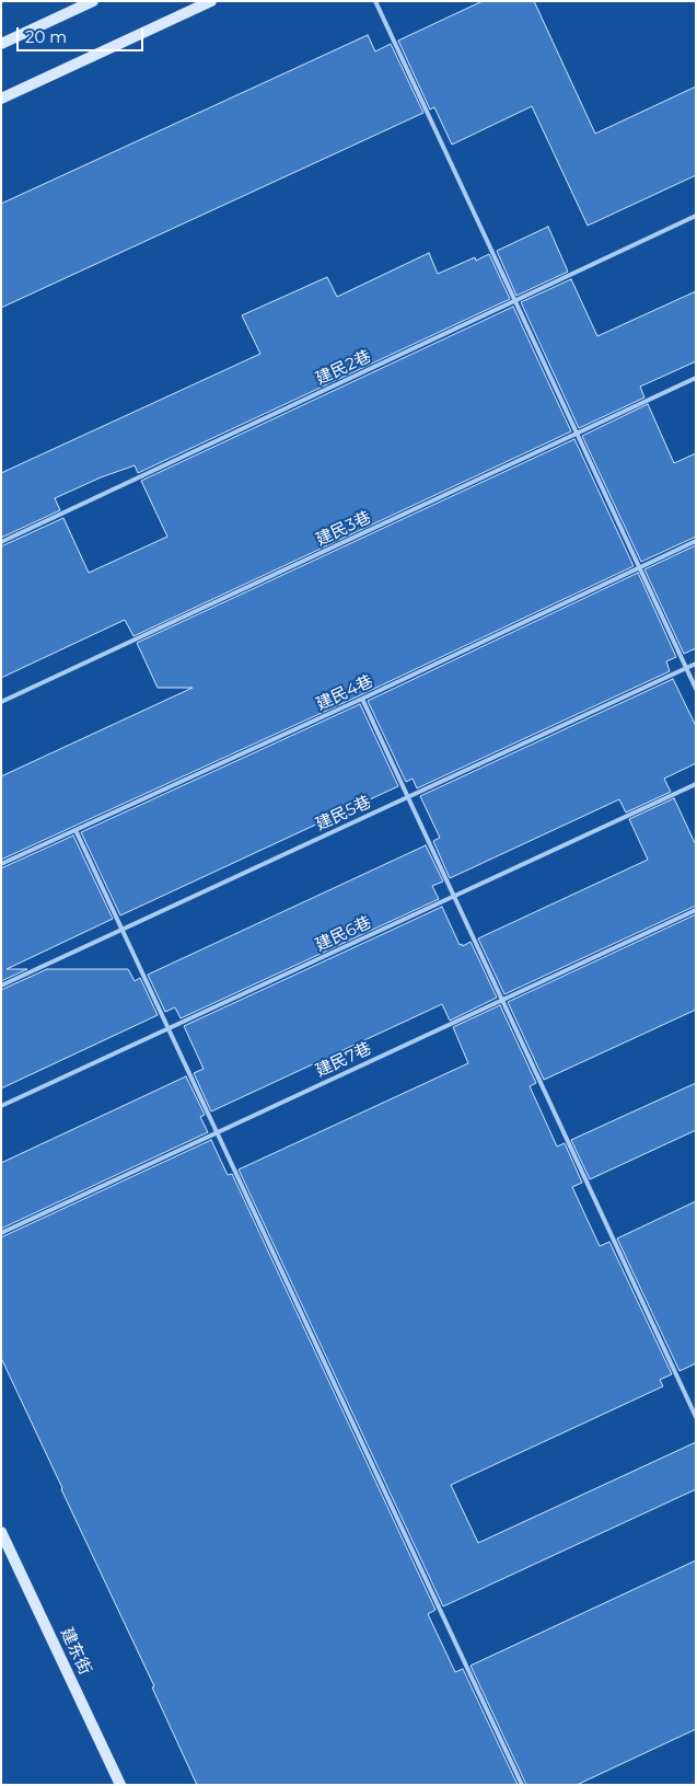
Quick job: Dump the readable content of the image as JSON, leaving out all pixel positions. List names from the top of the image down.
{
  "streets": {
    "street": ["建东街"],
    "lane": [
      "建民2巷",
      "建民3巷",
      "建民4巷",
      "建民5巷",
      "建民6巷",
      "建民7巷"
    ]
  },
  "scale_bar": "20 m"
}
